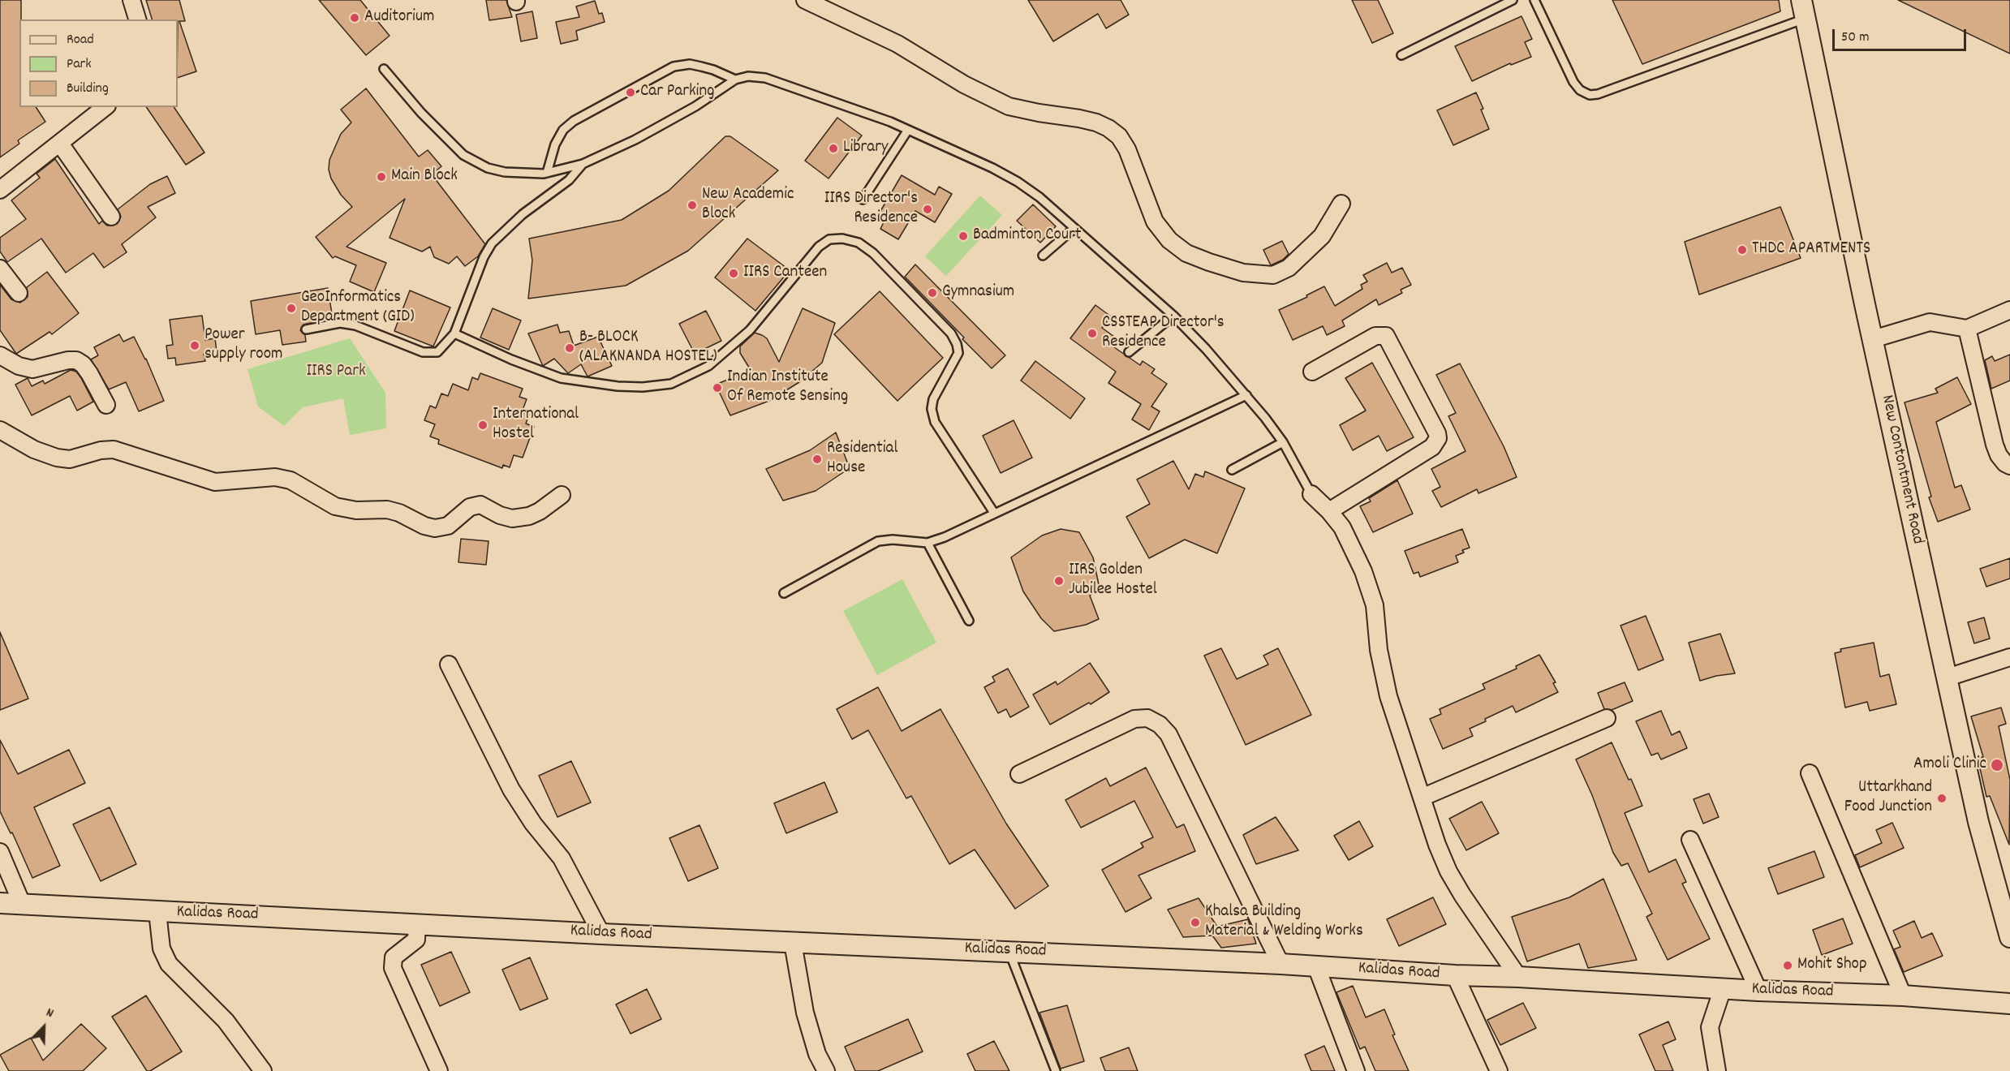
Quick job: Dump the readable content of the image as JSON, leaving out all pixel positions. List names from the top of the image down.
{
  "streets": {
    "street": ["New Contontment Road", "Kalidas Road"]
  },
  "parks": ["IIRS Park"],
  "places": [
    "Auditorium",
    "Car Parking",
    "Library",
    "Main Block",
    "New Academic Block",
    "IIRS Director's Residence",
    "Badminton Court",
    "THDC APARTMENTS",
    "IIRS Canteen",
    "Gymnasium",
    "GeoInformatics Department (GID)",
    "CSSTEAP Director's Residence",
    "Power supply room",
    "B- BLOCK (ALAKNANDA HOSTEL)",
    "Indian Institute Of Remote Sensing",
    "International Hostel",
    "Residential House",
    "IIRS Golden Jubilee Hostel",
    "Amoli Clinic",
    "Uttarkhand Food Junction",
    "Khalsa Building Material & Welding Works",
    "Mohit Shop"
  ],
  "legend": ["Road", "Park", "Building"],
  "scale_bar": "50 m",
  "north": "top right"
}
